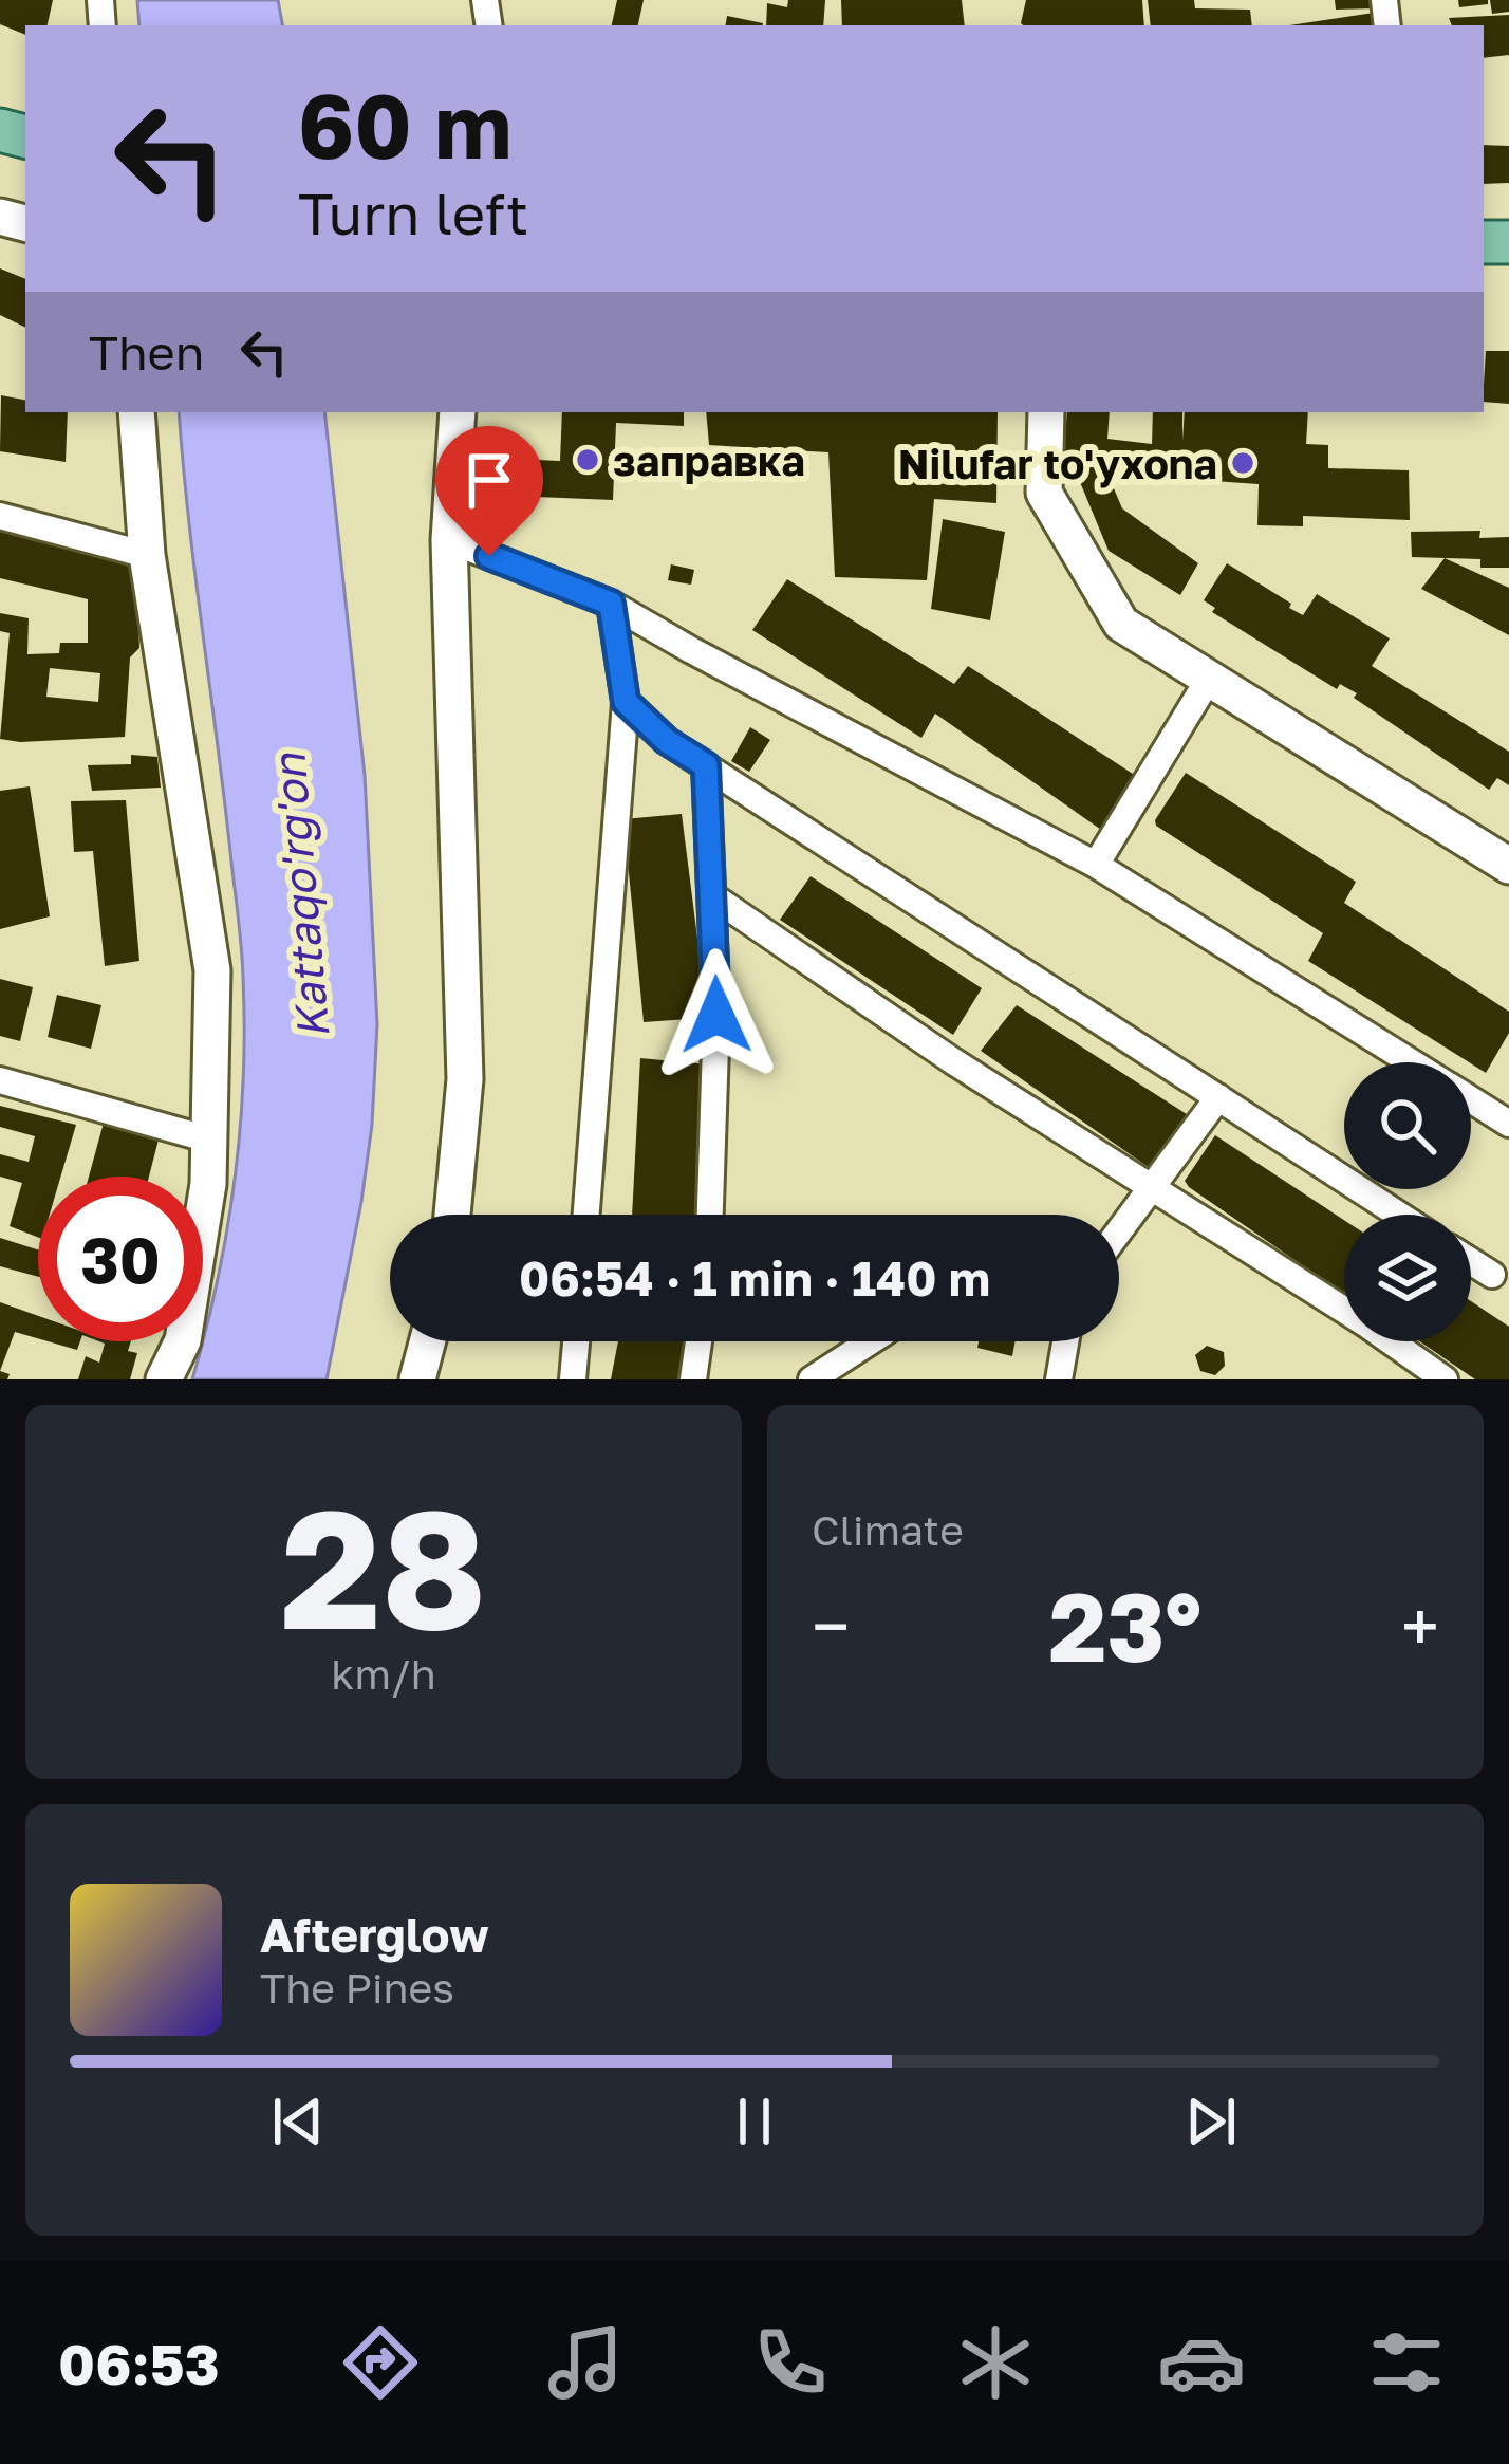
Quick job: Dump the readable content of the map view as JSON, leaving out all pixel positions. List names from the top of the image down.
{
  "water": ["Kattaqo'rg'on"],
  "places": ["заправка", "Nilufar to'yxona"],
  "page": {
    "turn": ["60 m", "Turn left"],
    "then": "Then",
    "limit": "30",
    "trip": "06:54 · 1 min · 140 m",
    "tile": [
      ["28", "km/h"],
      "Climate"
    ],
    "heat": ["−", "23°", "+"],
    "song": ["Afterglow", "The Pines"],
    "tabs": "06:53"
  }
}
